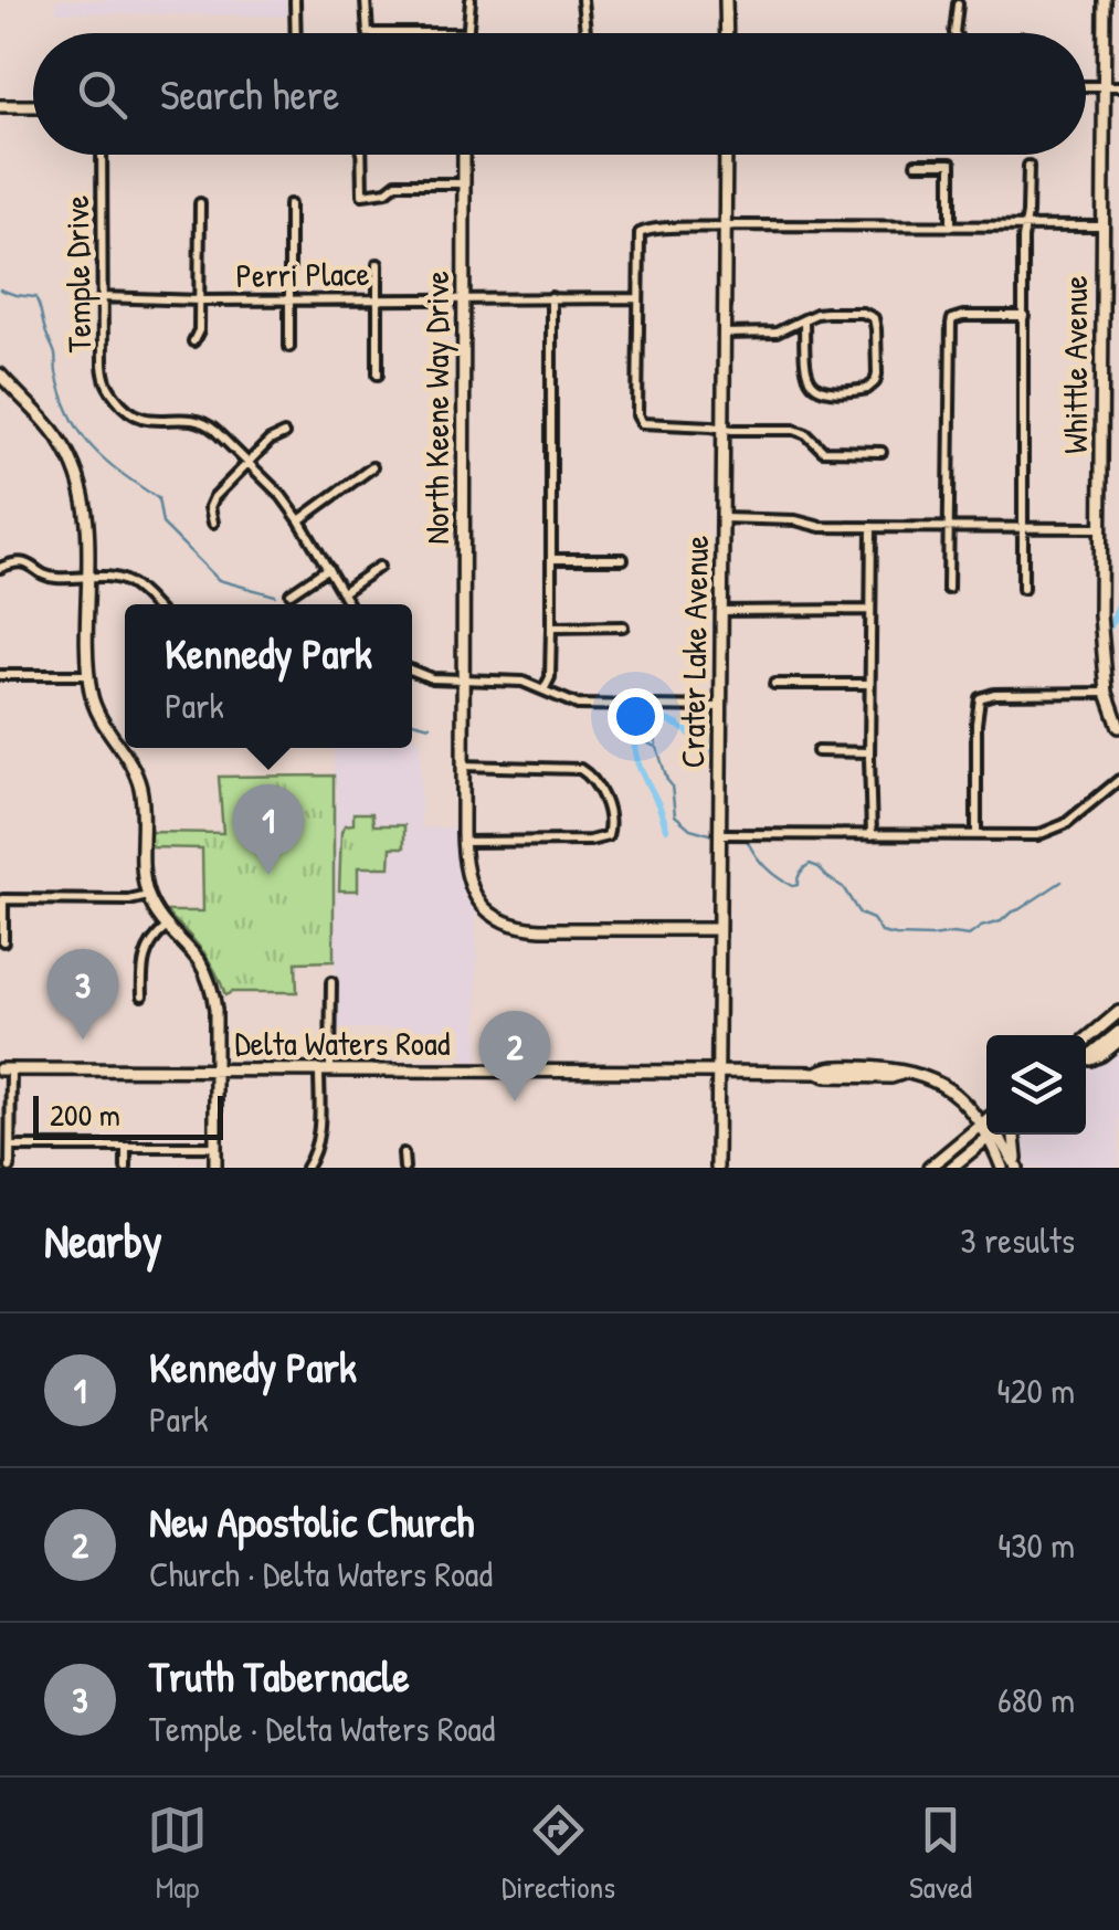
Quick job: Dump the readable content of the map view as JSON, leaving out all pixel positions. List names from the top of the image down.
{
  "streets": {
    "street": [
      "Temple Drive",
      "Perri Place",
      "Whittle Avenue",
      "North Keene Way Drive",
      "Crater Lake Avenue",
      "Delta Waters Road"
    ]
  },
  "crossings": [
    ["Temple Drive", "Perri Place"],
    ["Perri Place", "North Keene Way Drive"],
    ["North Keene Way Drive", "Crater Lake Avenue"],
    ["Crater Lake Avenue", "Delta Waters Road"]
  ],
  "scale_bar": "200 m",
  "page": {
    "search": "Search here",
    "popup": ["Kennedy Park", "Park"],
    "pins": ["1", "3", "2"],
    "scale": "200 m",
    "heading": ["Nearby", "3 results"],
    "list": [
      {
        "mark": "1",
        "name": "Kennedy Park",
        "note": "Park",
        "value": "420 m"
      },
      {
        "mark": "2",
        "name": "New Apostolic Church",
        "note": "Church · Delta Waters Road",
        "value": "430 m"
      },
      {
        "mark": "3",
        "name": "Truth Tabernacle",
        "note": "Temple · Delta Waters Road",
        "value": "680 m"
      }
    ],
    "nav": ["Map", "Directions", "Saved"]
  }
}
